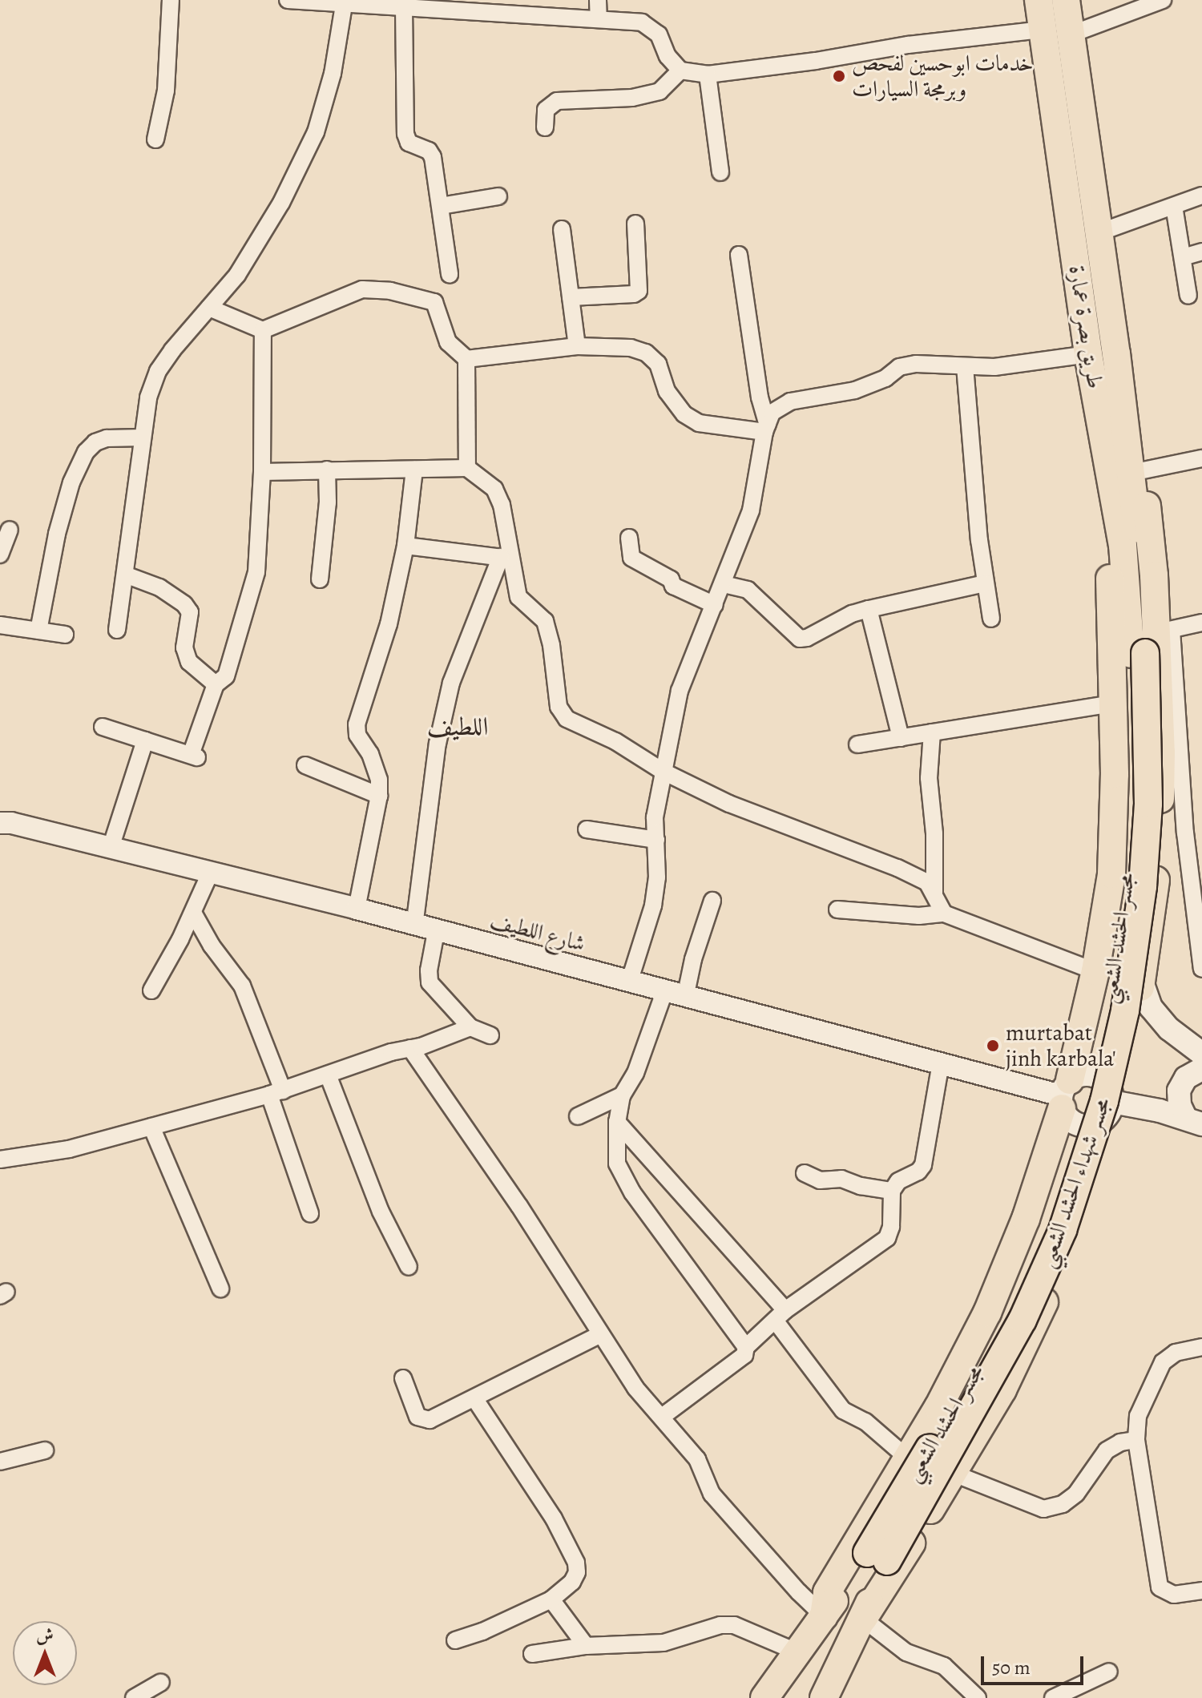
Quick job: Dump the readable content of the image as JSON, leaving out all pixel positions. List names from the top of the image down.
{
  "streets": {
    "highway": ["طريق بصرة عمارة", "مجسر شهداء الحشد الشعبي"],
    "street": ["شارع اللطيف"]
  },
  "crossings": [
    ["طريق بصرة عمارة", "مجسر شهداء الحشد الشعبي"]
  ],
  "districts": ["اللطيف"],
  "places": ["خدمات ابوحسين لفحص وبرمجة السيارات", "murtabat jinh karbala'"],
  "scale_bar": "50 m",
  "north": "top"
}
